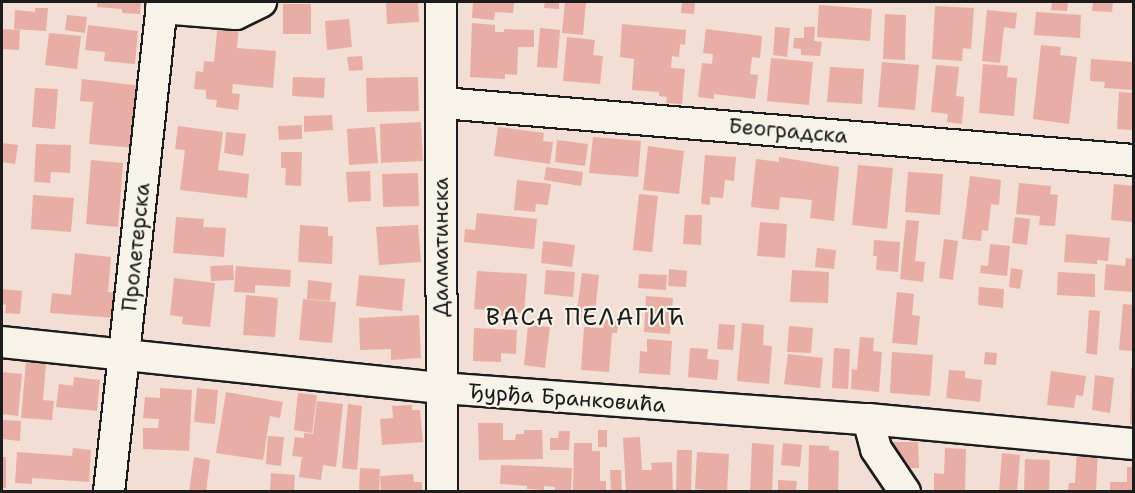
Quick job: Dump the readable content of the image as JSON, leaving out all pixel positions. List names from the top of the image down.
{
  "streets": {
    "street": [
      "Београдска",
      "Пролетерска",
      "Далматинска",
      "Ђурђа Бранковића"
    ]
  },
  "crossings": [
    ["Београдска", "Далматинска"],
    ["Пролетерска", "Ђурђа Бранковића"],
    ["Далматинска", "Ђурђа Бранковића"]
  ],
  "districts": ["ВАСА ПЕЛАГИЋ"]
}
